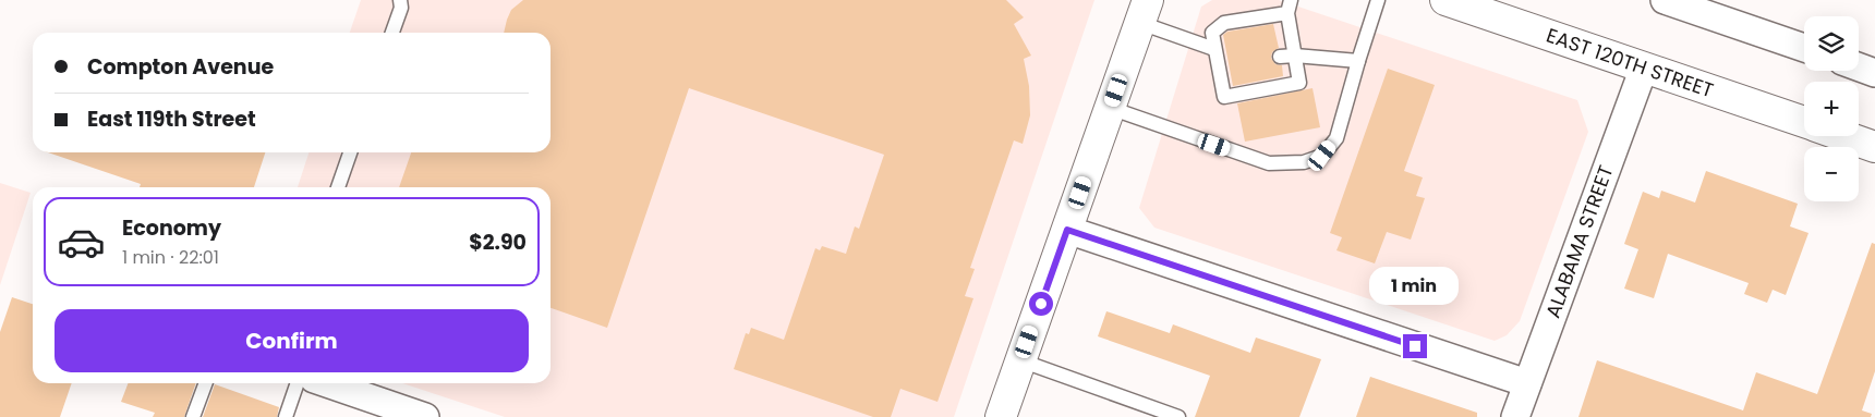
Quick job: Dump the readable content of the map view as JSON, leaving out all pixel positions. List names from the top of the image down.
{
  "streets": {
    "street": ["EAST 120TH STREET", "ALABAMA STREET"]
  },
  "crossings": [
    ["EAST 120TH STREET", "ALABAMA STREET"]
  ],
  "page": {
    "map_buttons": ["+", "−"],
    "banner": ["Compton Avenue", "East 119th Street"],
    "list": [
      {
        "name": "Economy",
        "note": "1 min · 22:01",
        "value": "$2.90"
      }
    ],
    "bubble": "1 min",
    "buttons": "Confirm"
  }
}
